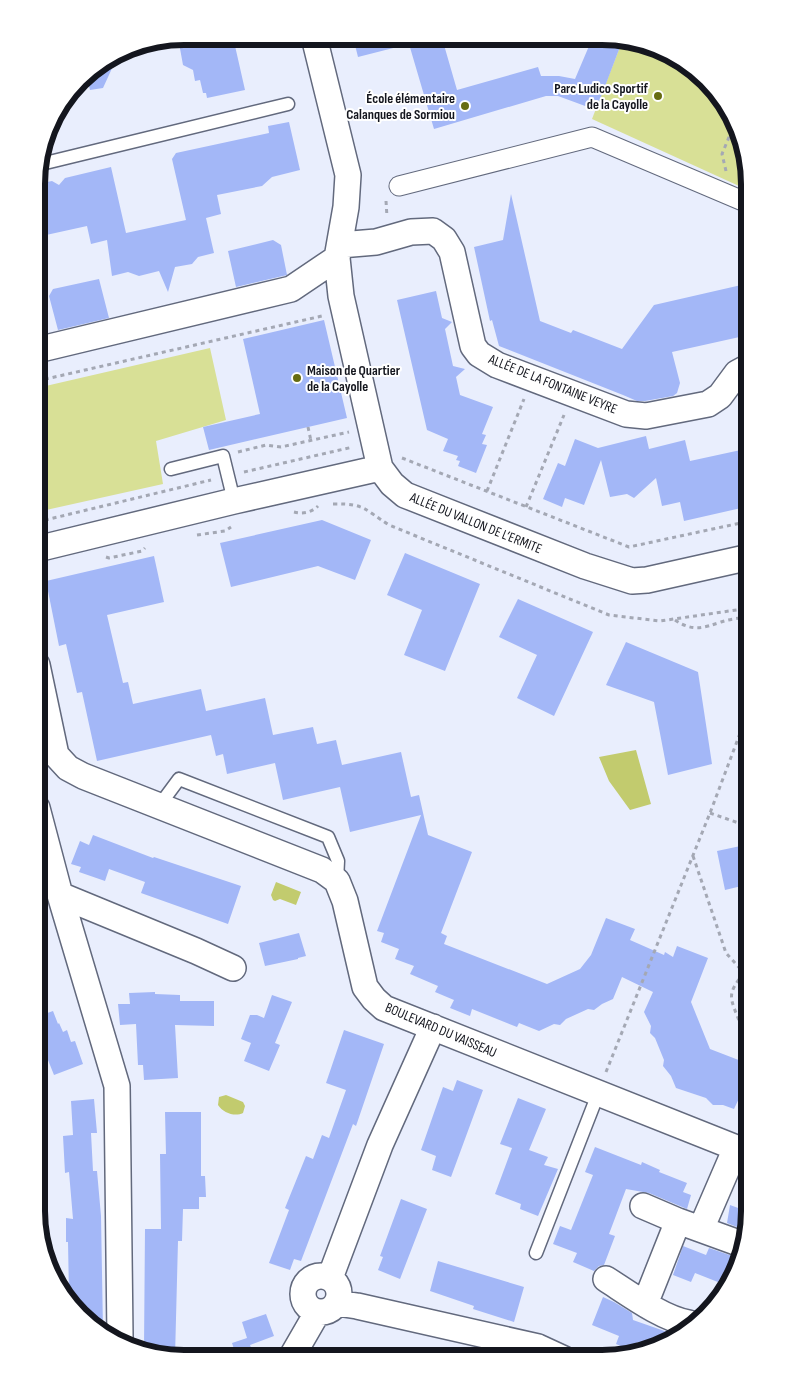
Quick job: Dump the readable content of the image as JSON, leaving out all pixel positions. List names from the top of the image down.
{
  "streets": {
    "street": ["ALLÉE DE LA FONTAINE VEYRE", "ALLÉE DU VALLON DE L’ERMITE", "BOULEVARD DU VAISSEAU"]
  },
  "places": ["Parc Ludico Sportif de la Cayolle", "École élémentaire Calanques de Sormiou", "Maison de Quartier de la Cayolle"]
}
